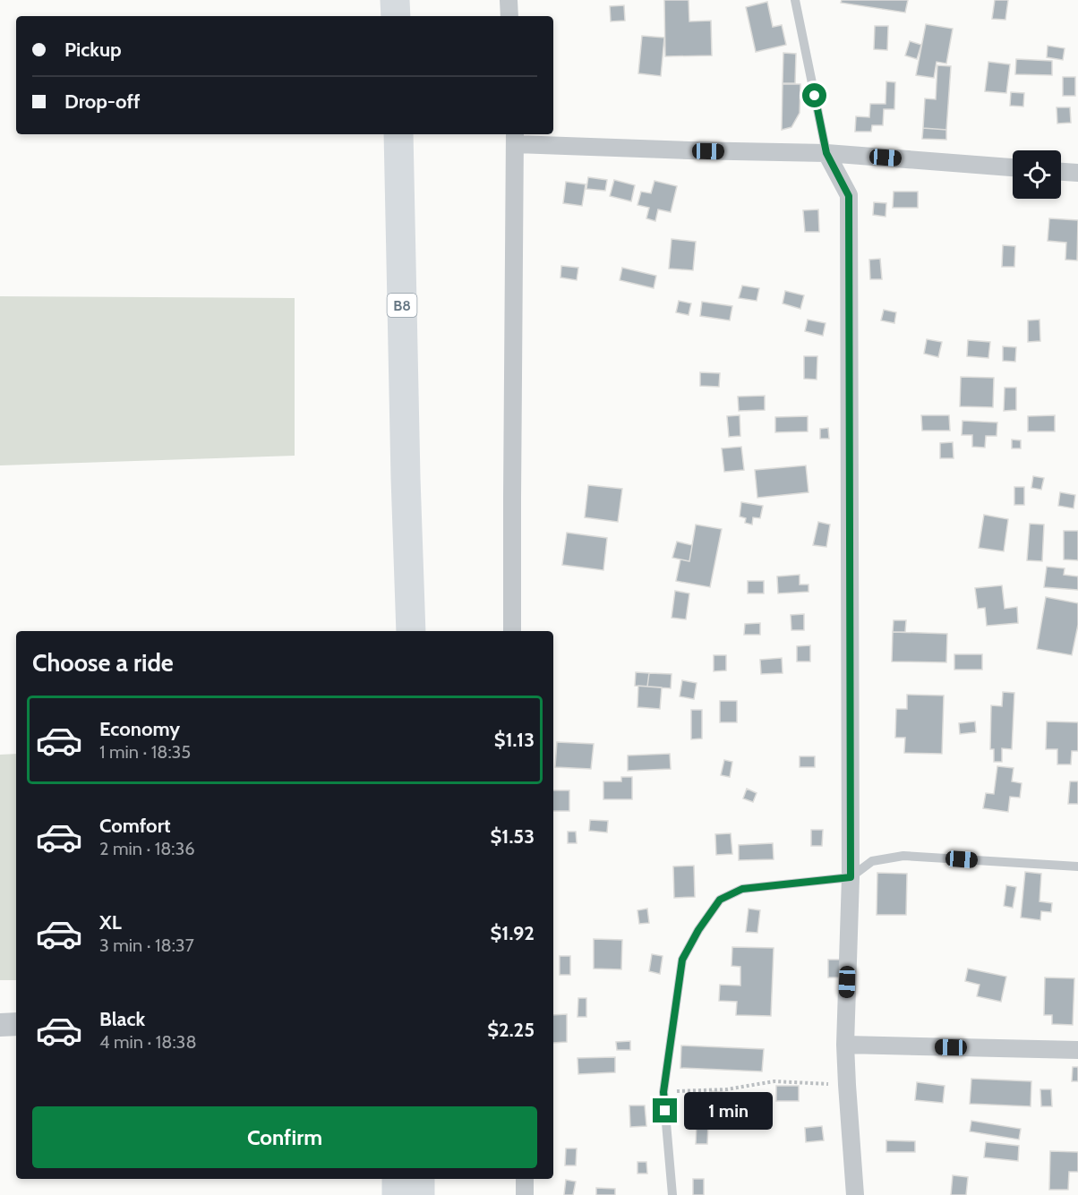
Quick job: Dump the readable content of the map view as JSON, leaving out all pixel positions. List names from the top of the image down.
{
  "streets": {
    "highway": ["B8"]
  },
  "page": {
    "banner": ["Pickup", "Drop-off"],
    "heading": "Choose a ride",
    "list": [
      {
        "name": "Economy",
        "note": "1 min · 18:35",
        "value": "$1.13"
      },
      {
        "name": "Comfort",
        "note": "2 min · 18:36",
        "value": "$1.53"
      },
      {
        "name": "XL",
        "note": "3 min · 18:37",
        "value": "$1.92"
      },
      {
        "name": "Black",
        "note": "4 min · 18:38",
        "value": "$2.25"
      }
    ],
    "bubble": "1 min",
    "buttons": "Confirm"
  }
}
